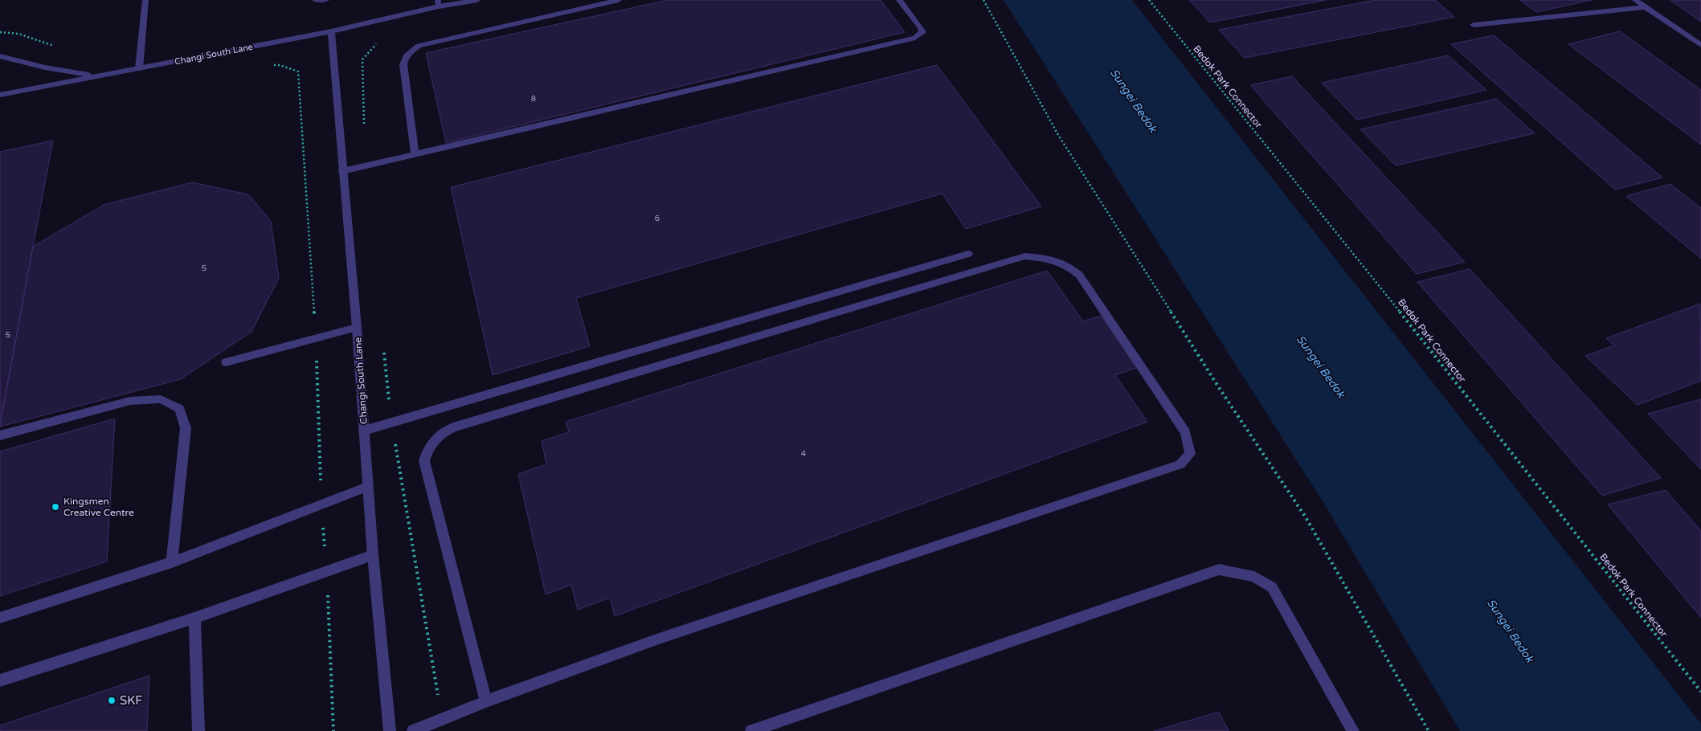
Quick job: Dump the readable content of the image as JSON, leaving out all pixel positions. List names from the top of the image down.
{
  "streets": {
    "street": ["Changi South Lane"],
    "path": ["Bedok Park Connector"]
  },
  "water": ["Sungei Bedok"],
  "places": ["Kingsmen Creative Centre", "SKF"],
  "house_numbers": [
    "8",
    "6",
    "5",
    "5",
    "4"
  ]
}
